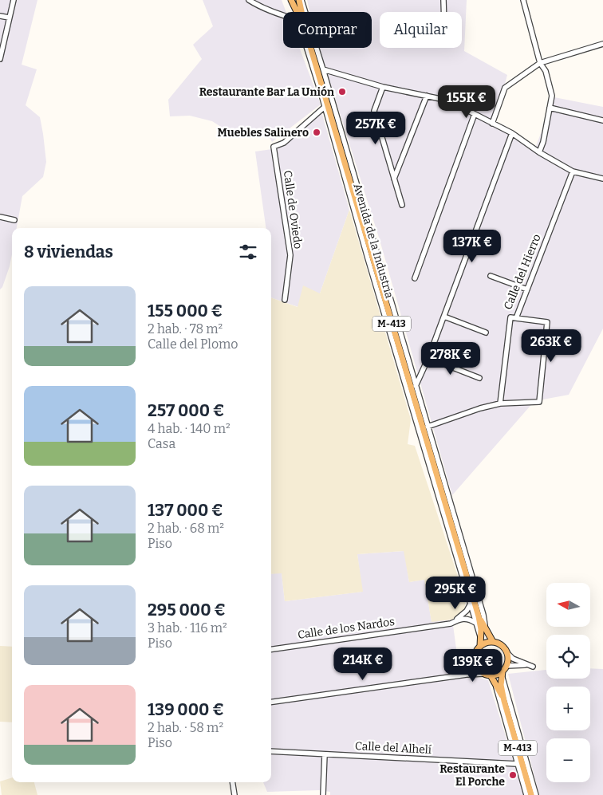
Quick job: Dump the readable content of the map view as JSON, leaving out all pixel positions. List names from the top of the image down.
{
  "streets": {
    "main road": ["Avenida de la Industria", "M-413"],
    "street": [
      "Calle de Oviedo",
      "Calle del Hierro",
      "Calle de los Nardos",
      "Calle del Alhelí"
    ]
  },
  "crossings": [
    ["Calle de Oviedo", "Avenida de la Industria"],
    ["Avenida de la Industria", "M-413"],
    ["Avenida de la Industria", "Calle de los Nardos"]
  ],
  "places": ["Restaurante Bar La Unión", "Muebles Salinero", "Restaurante El Porche"],
  "north": "left",
  "page": {
    "chip": ["Comprar", "Alquilar"],
    "price": [
      "155K €",
      "257K €",
      "137K €",
      "263K €",
      "278K €",
      "295K €",
      "214K €",
      "139K €"
    ],
    "heading": "8 viviendas",
    "list": [
      {
        "name": "155 000 €",
        "note": "2 hab. · 78 m² · Calle del Plomo"
      },
      {
        "name": "257 000 €",
        "note": "4 hab. · 140 m² · Casa"
      },
      {
        "name": "137 000 €",
        "note": "2 hab. · 68 m² · Piso"
      },
      {
        "name": "295 000 €",
        "note": "3 hab. · 116 m² · Piso"
      },
      {
        "name": "139 000 €",
        "note": "2 hab. · 58 m² · Piso"
      }
    ],
    "map_buttons": ["+", "−"]
  }
}
